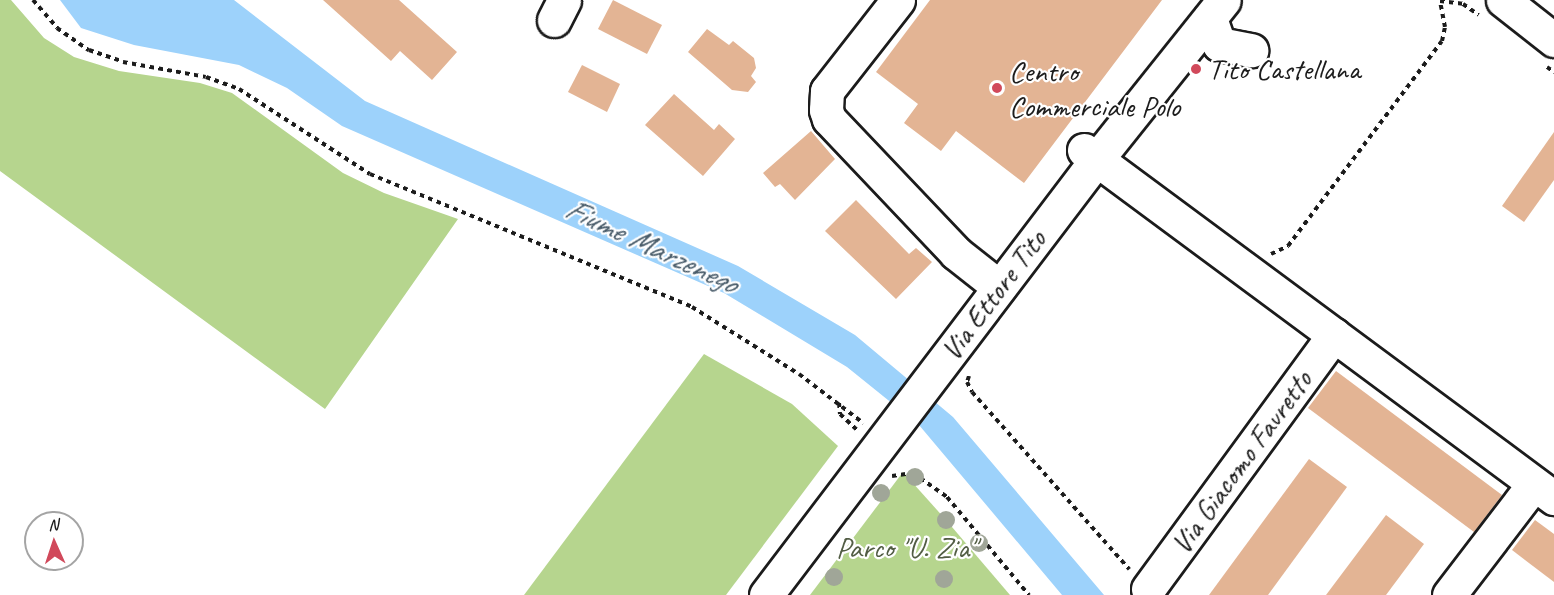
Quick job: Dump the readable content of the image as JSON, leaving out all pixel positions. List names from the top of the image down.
{
  "streets": {
    "street": ["Via Ettore Tito", "Via Giacomo Favretto"]
  },
  "water": ["Fiume Marzenego"],
  "parks": ["Parco \"U. Zia\""],
  "places": ["Tito Castellana", "Centro Commerciale Polo"],
  "north": "top"
}
